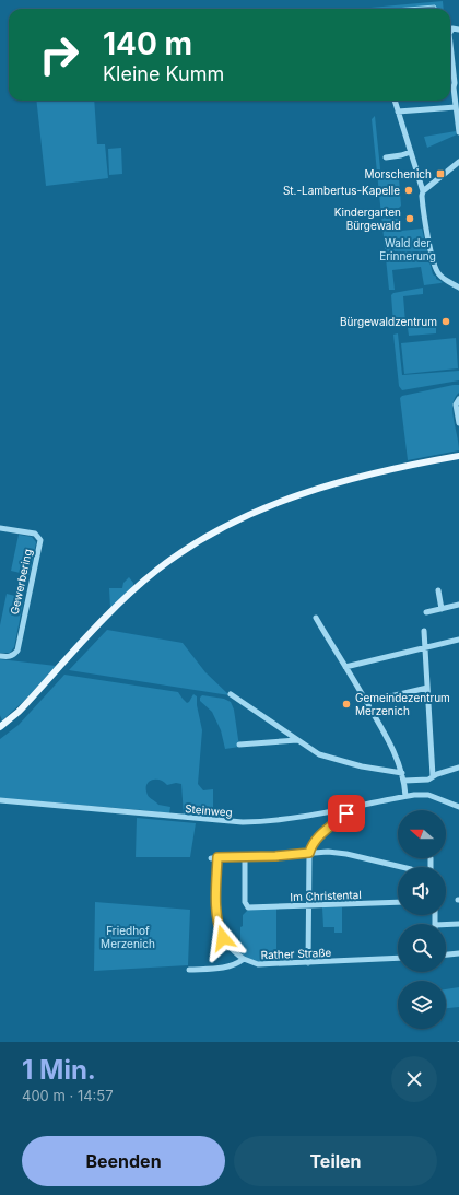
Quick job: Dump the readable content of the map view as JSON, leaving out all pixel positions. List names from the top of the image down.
{
  "streets": {
    "street": [
      "Gewerbering",
      "Steinweg",
      "Im Christental",
      "Rather Straße"
    ]
  },
  "parks": ["Wald der Erinnerung", "Friedhof Merzenich"],
  "places": {
    "transit": ["Morschenich"],
    "other": [
      "St.-Lambertus-Kapelle",
      "Kindergarten Bürgewald",
      "Bürgewaldzentrum",
      "Gemeindezentrum Merzenich"
    ]
  },
  "north": "left",
  "page": {
    "turn": ["140 m", "Kleine Kumm"],
    "heading": ["1 Min.", "400 m · 14:57"],
    "buttons": ["Beenden", "Teilen"]
  }
}
